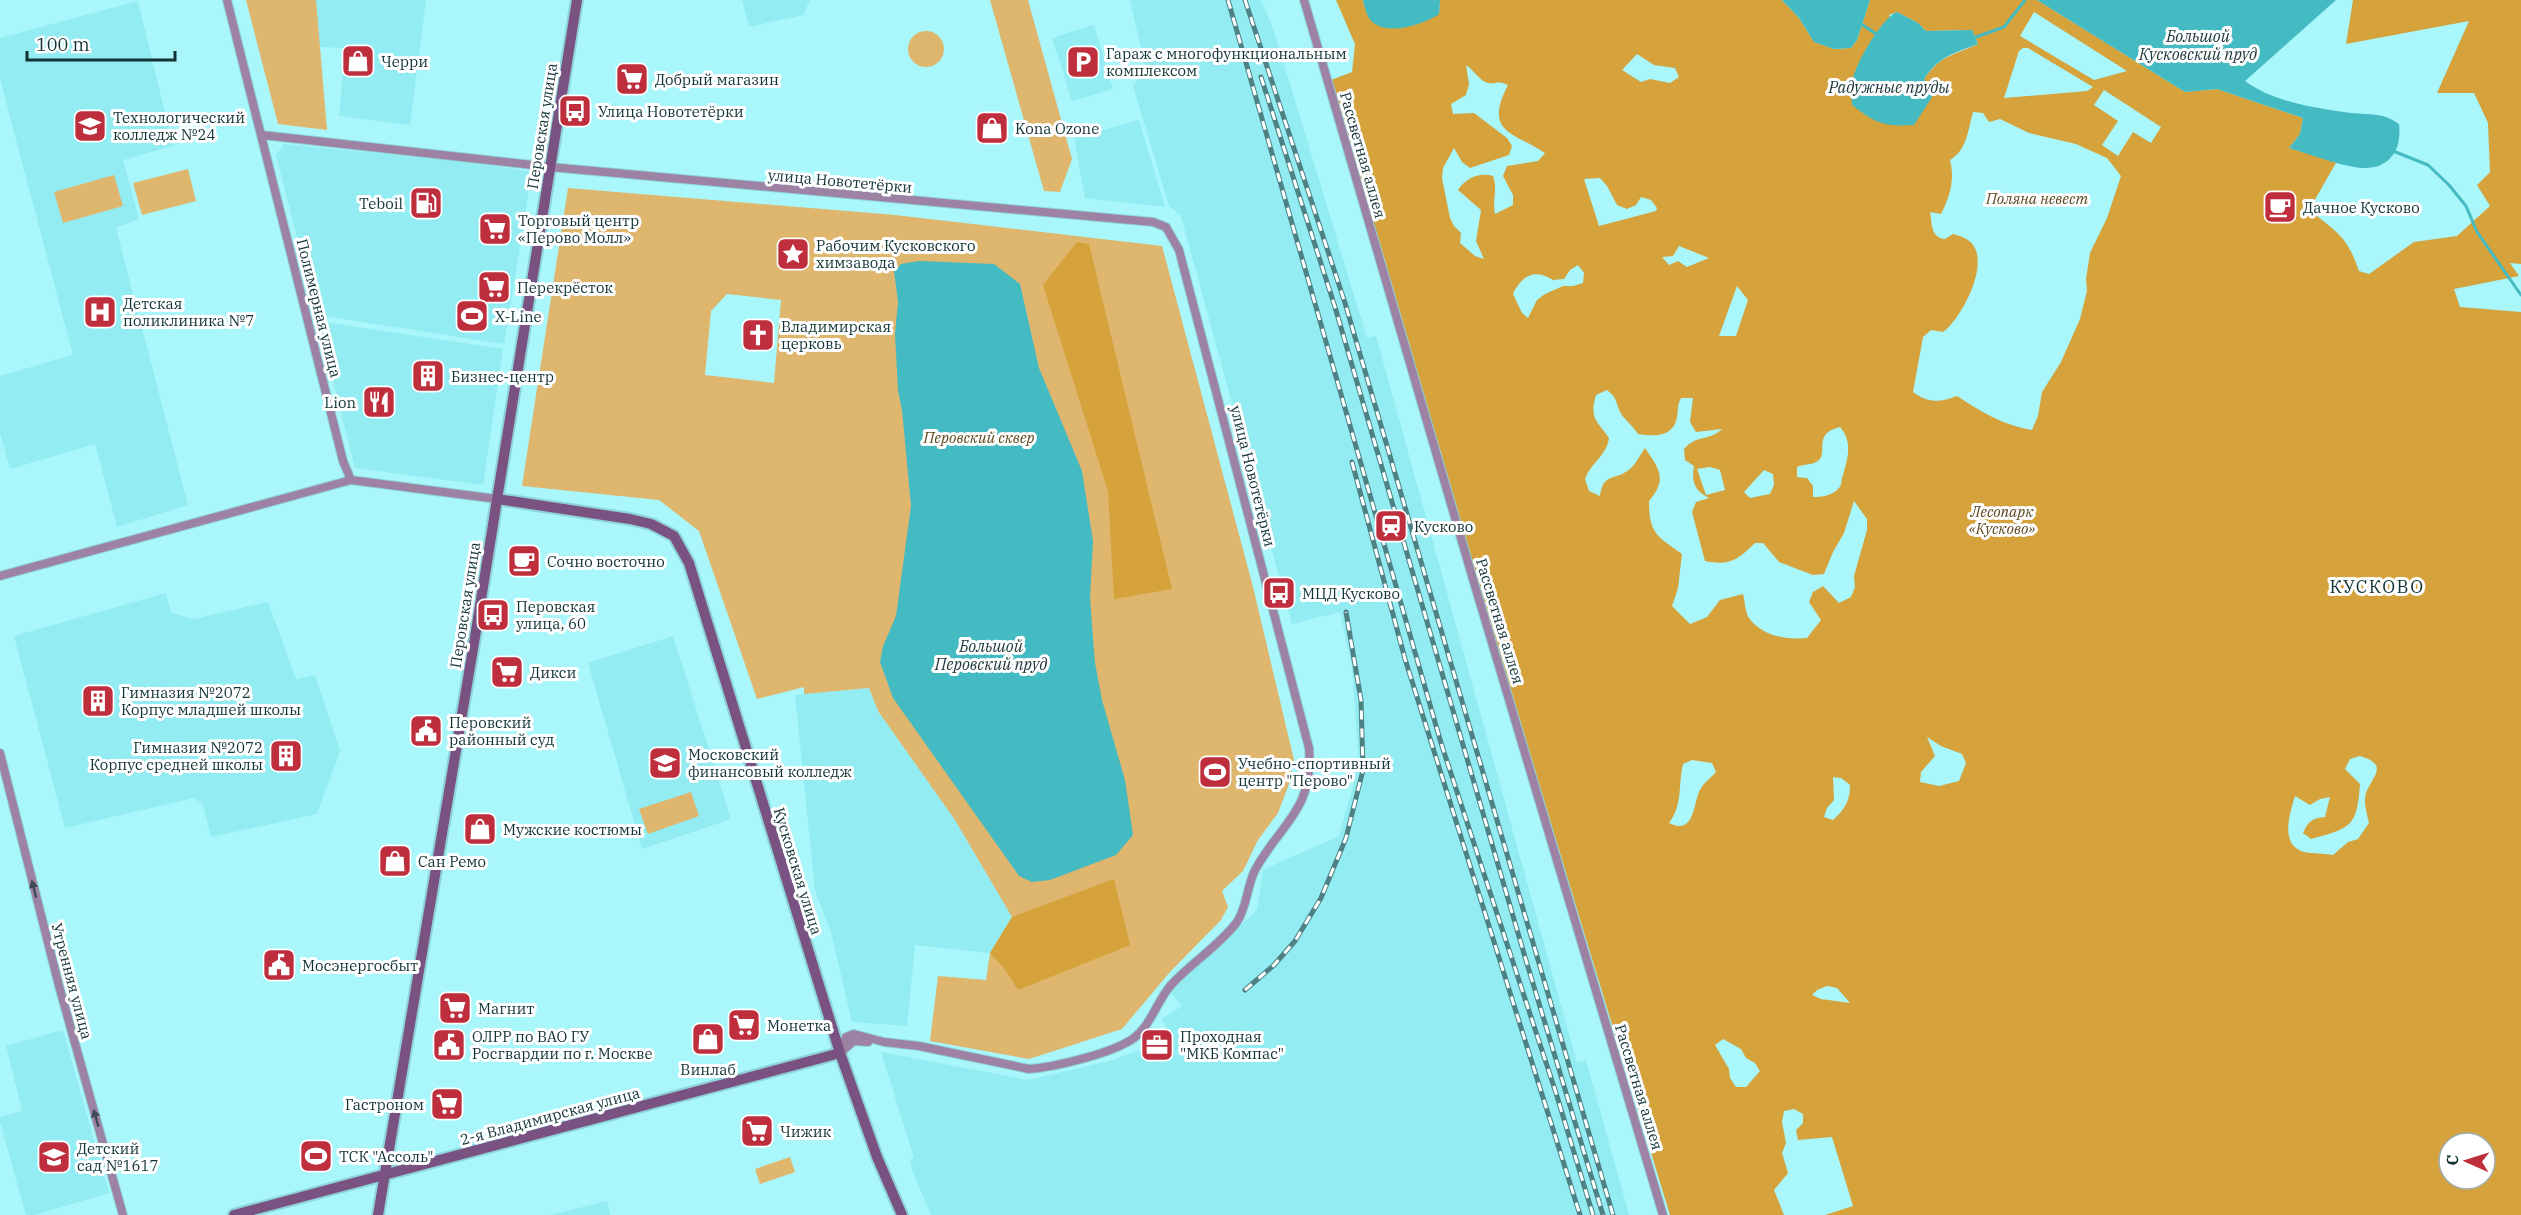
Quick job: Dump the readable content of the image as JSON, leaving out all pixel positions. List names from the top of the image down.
{
  "streets": {
    "street": [
      "Перовская улица",
      "Рассветная аллея",
      "улица Новотетёрки",
      "Полимерная улица",
      "Кусковская улица",
      "Утренняя улица",
      "2-я Владимирская улица"
    ]
  },
  "crossings": [
    ["Перовская улица", "улица Новотетёрки"],
    ["Перовская улица", "Кусковская улица"],
    ["Перовская улица", "2-я Владимирская улица"],
    ["улица Новотетёрки", "Полимерная улица"],
    ["улица Новотетёрки", "Кусковская улица"],
    ["улица Новотетёрки", "2-я Владимирская улица"],
    ["Кусковская улица", "2-я Владимирская улица"]
  ],
  "one_way": ["Утренняя улица"],
  "districts": ["КУСКОВО"],
  "water": ["Большой Кусковский пруд", "Радужные пруды", "Большой Перовский пруд"],
  "parks": ["Поляна невест", "Перовский сквер", "Лесопарк «Кусково»"],
  "places": {
    "shop": [
      "Черри",
      "Kona Ozone",
      "Мужские костюмы",
      "Сан Ремо",
      "Винлаб"
    ],
    "parking": ["Гараж с многофункциональным комплексом"],
    "supermarket": [
      "Добрый магазин",
      "Торговый центр «Перово Молл»",
      "Перекрёсток",
      "Дикси",
      "Магнит",
      "Монетка",
      "Гастроном",
      "Чижик"
    ],
    "bus stop": ["Улица Новотетёрки", "МЦД Кусково", "Перовская улица, 60"],
    "school or university": ["Технологический колледж №24", "Московский финансовый колледж", "Детский сад №1617"],
    "fuel station": ["Teboil"],
    "cafe": ["Дачное Кусково", "Сочно восточно"],
    "place": ["Рабочим Кусковского химзавода"],
    "hospital": ["Детская поликлиника №7"],
    "sports": ["X-Line", "Учебно-спортивный центр \"Перово\"", "ТСК \"Ассоль\""],
    "church": ["Владимирская церковь"],
    "building": ["Бизнес-центр", "Гимназия №2072 Корпус младшей школы", "Гимназия №2072 Корпус средней школы"],
    "restaurant": ["Lion"],
    "station": ["Кусково"],
    "public building": ["Перовский районный суд", "Мосэнергосбыт", "ОЛРР по ВАО ГУ Росгвардии по г. Москве"],
    "office": ["Проходная \"МКБ Компас\""]
  },
  "scale_bar": "100 m",
  "north": "left"
}
